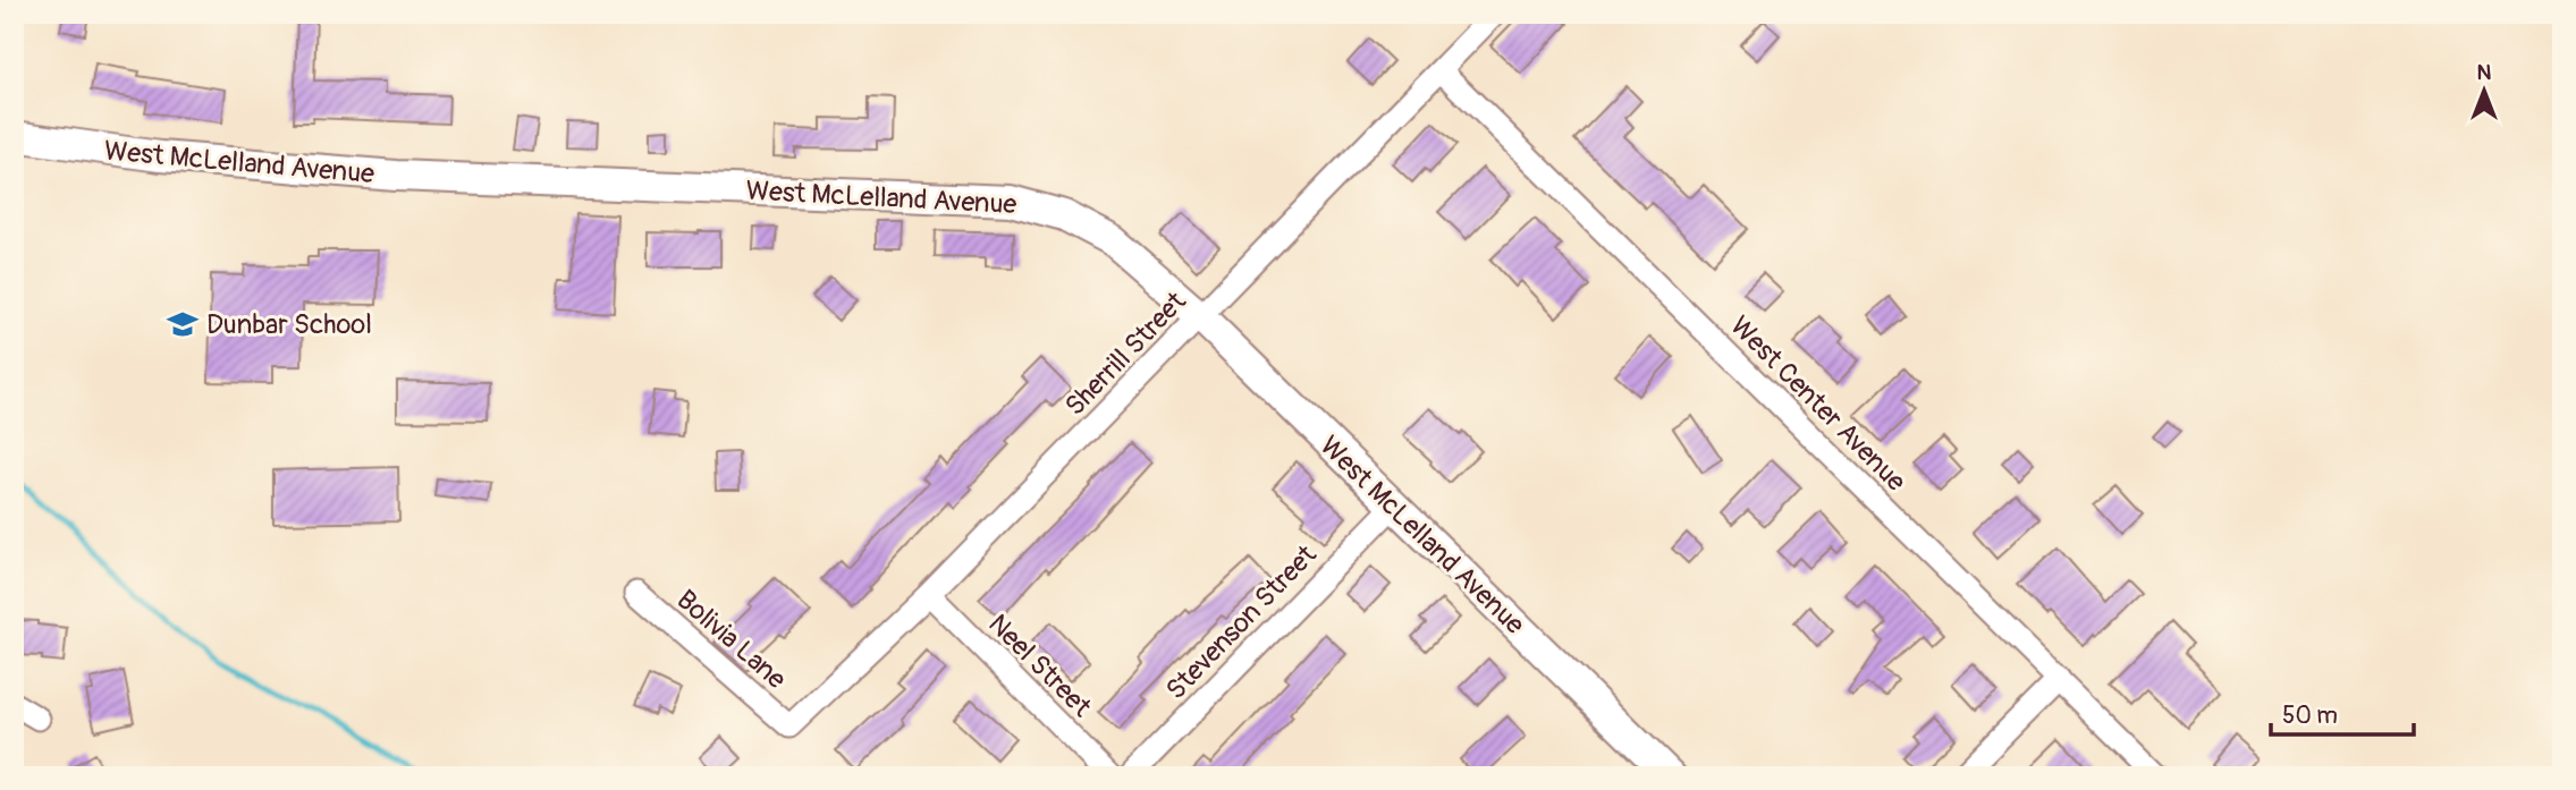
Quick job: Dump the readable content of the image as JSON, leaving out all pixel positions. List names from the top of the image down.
{
  "streets": {
    "street": [
      "West McLelland Avenue",
      "Sherrill Street",
      "West Center Avenue",
      "Stevenson Street",
      "Bolivia Lane",
      "Neel Street"
    ]
  },
  "crossings": [
    ["West McLelland Avenue", "Sherrill Street"],
    ["West McLelland Avenue", "Stevenson Street"],
    ["Sherrill Street", "West Center Avenue"],
    ["Sherrill Street", "Bolivia Lane"],
    ["Sherrill Street", "Neel Street"]
  ],
  "places": {
    "school or university": ["Dunbar School"]
  },
  "scale_bar": "50 m",
  "north": "top"
}
